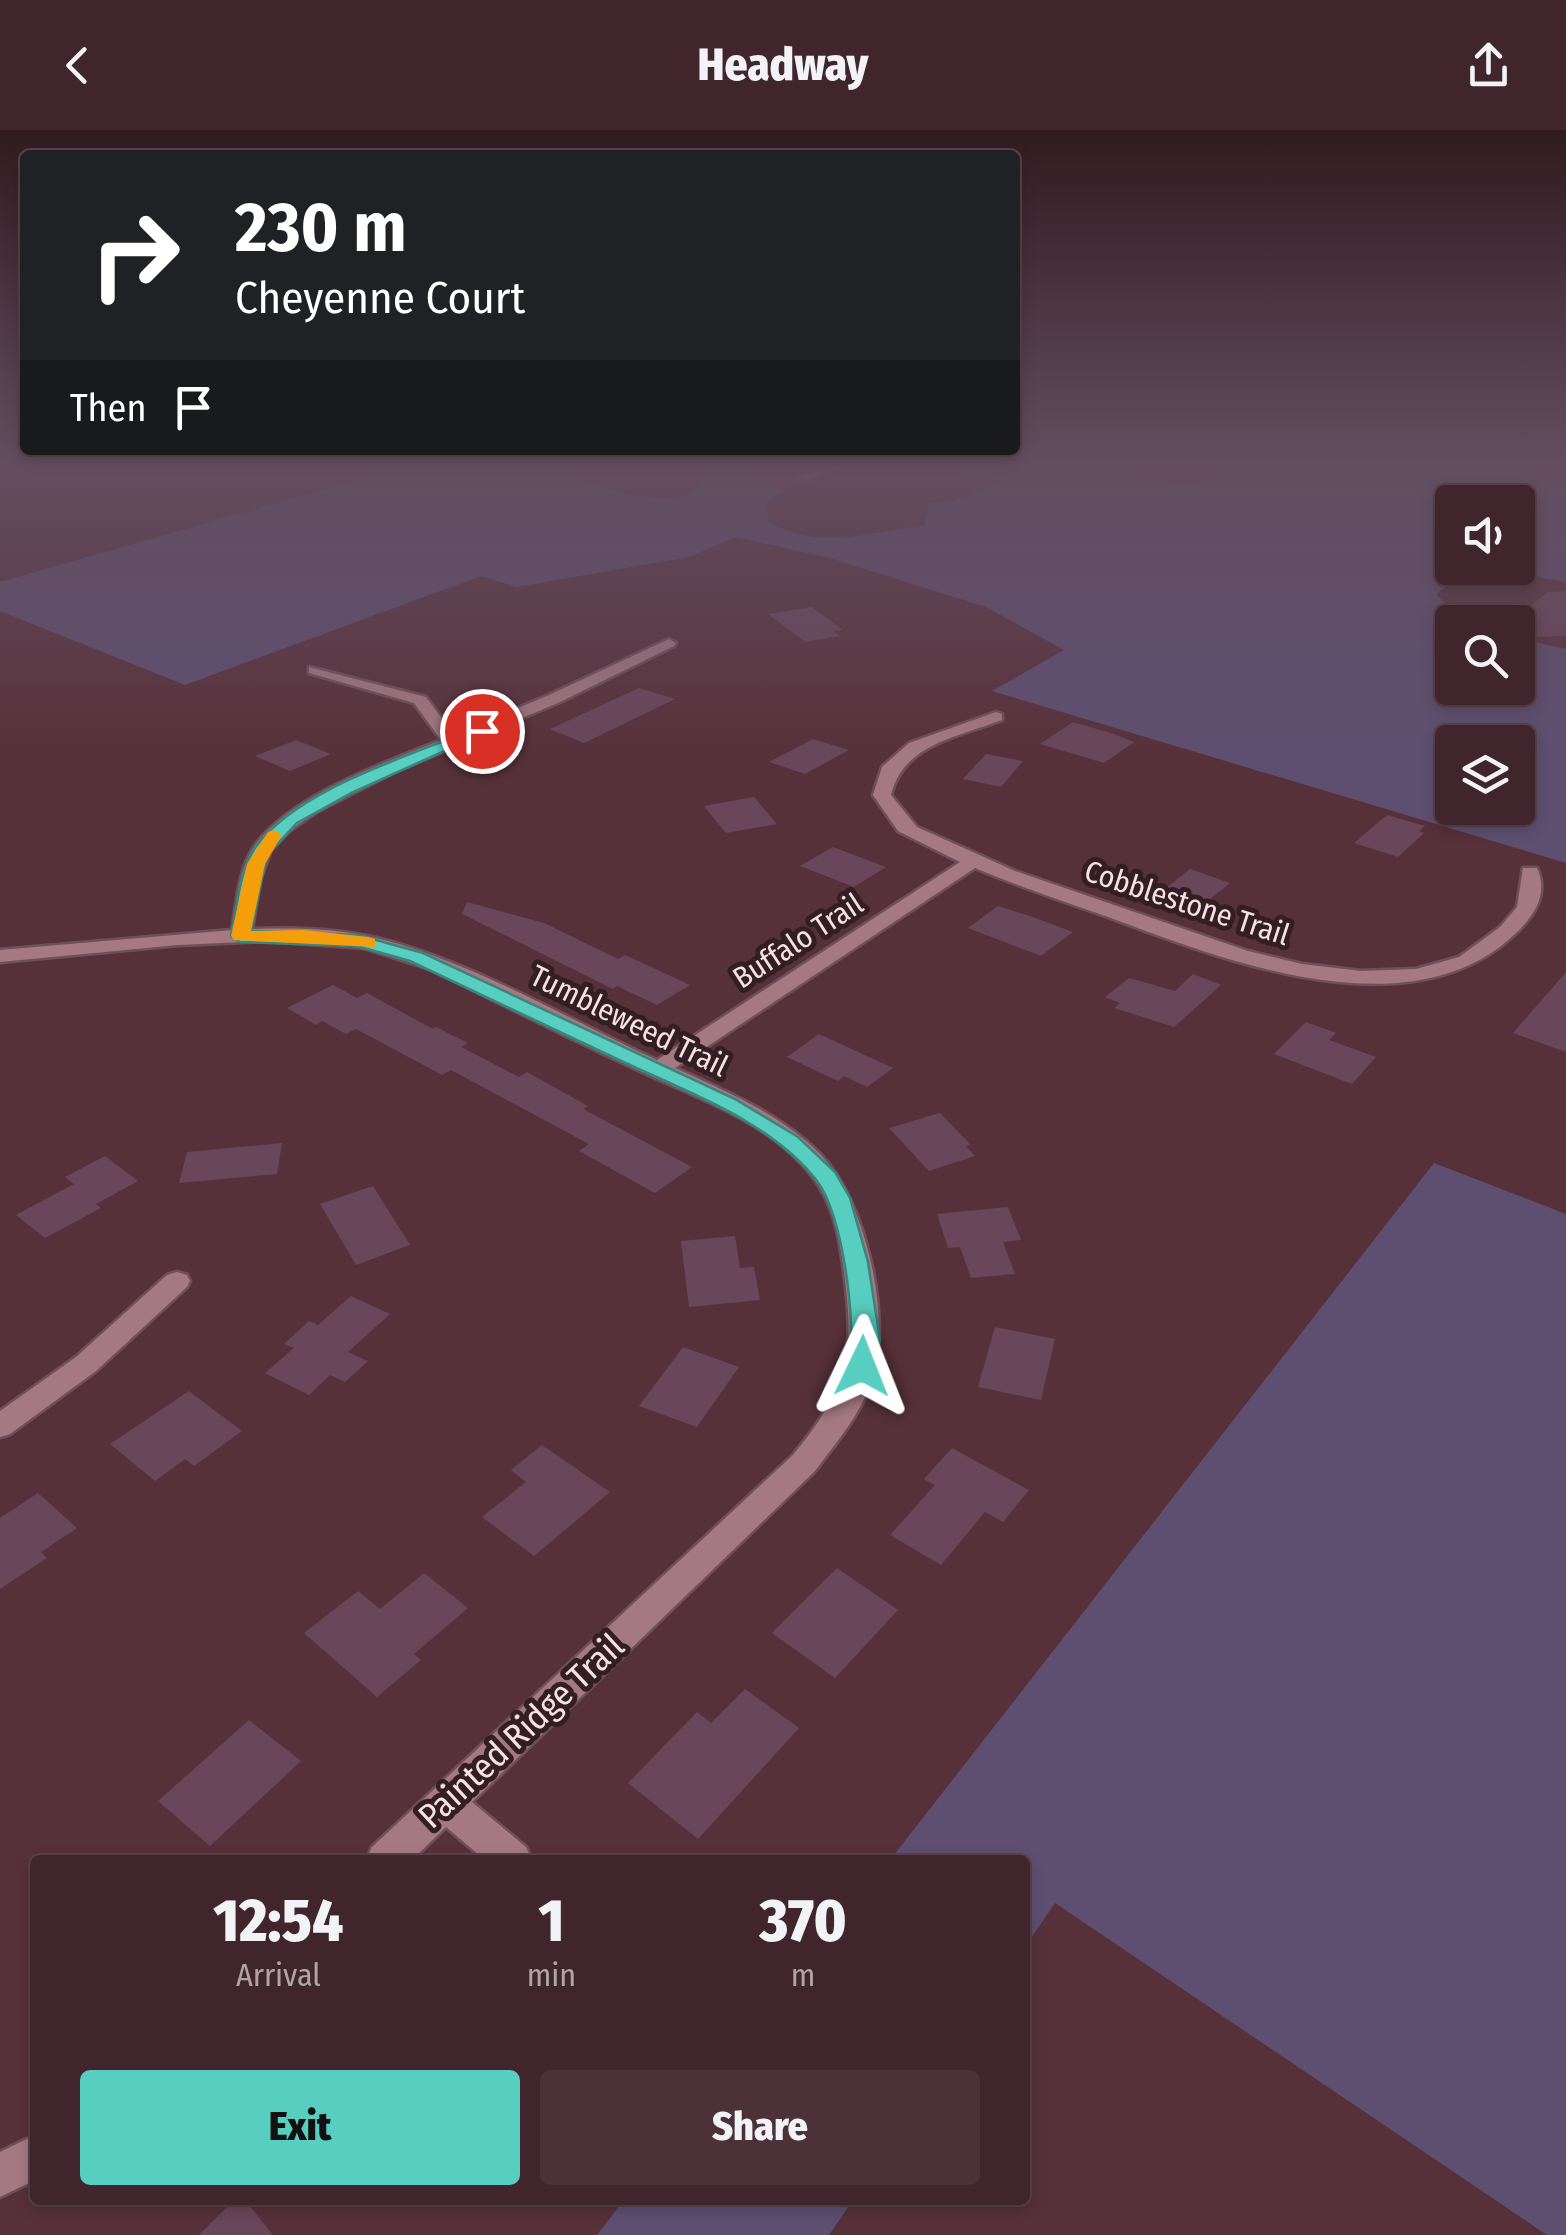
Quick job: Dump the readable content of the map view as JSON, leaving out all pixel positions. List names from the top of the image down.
{
  "streets": {
    "street": [
      "Cobblestone Trail",
      "Buffalo Trail",
      "Tumbleweed Trail",
      "Painted Ridge Trail"
    ]
  },
  "crossings": [
    ["Cobblestone Trail", "Buffalo Trail"],
    ["Buffalo Trail", "Tumbleweed Trail"],
    ["Tumbleweed Trail", "Painted Ridge Trail"]
  ],
  "page": {
    "header": "Headway",
    "turn": ["230 m", "Cheyenne Court"],
    "then": "Then",
    "eta": [
      "12:54",
      "Arrival",
      "1",
      "min",
      "370",
      "m"
    ],
    "buttons": ["Exit", "Share"]
  }
}
